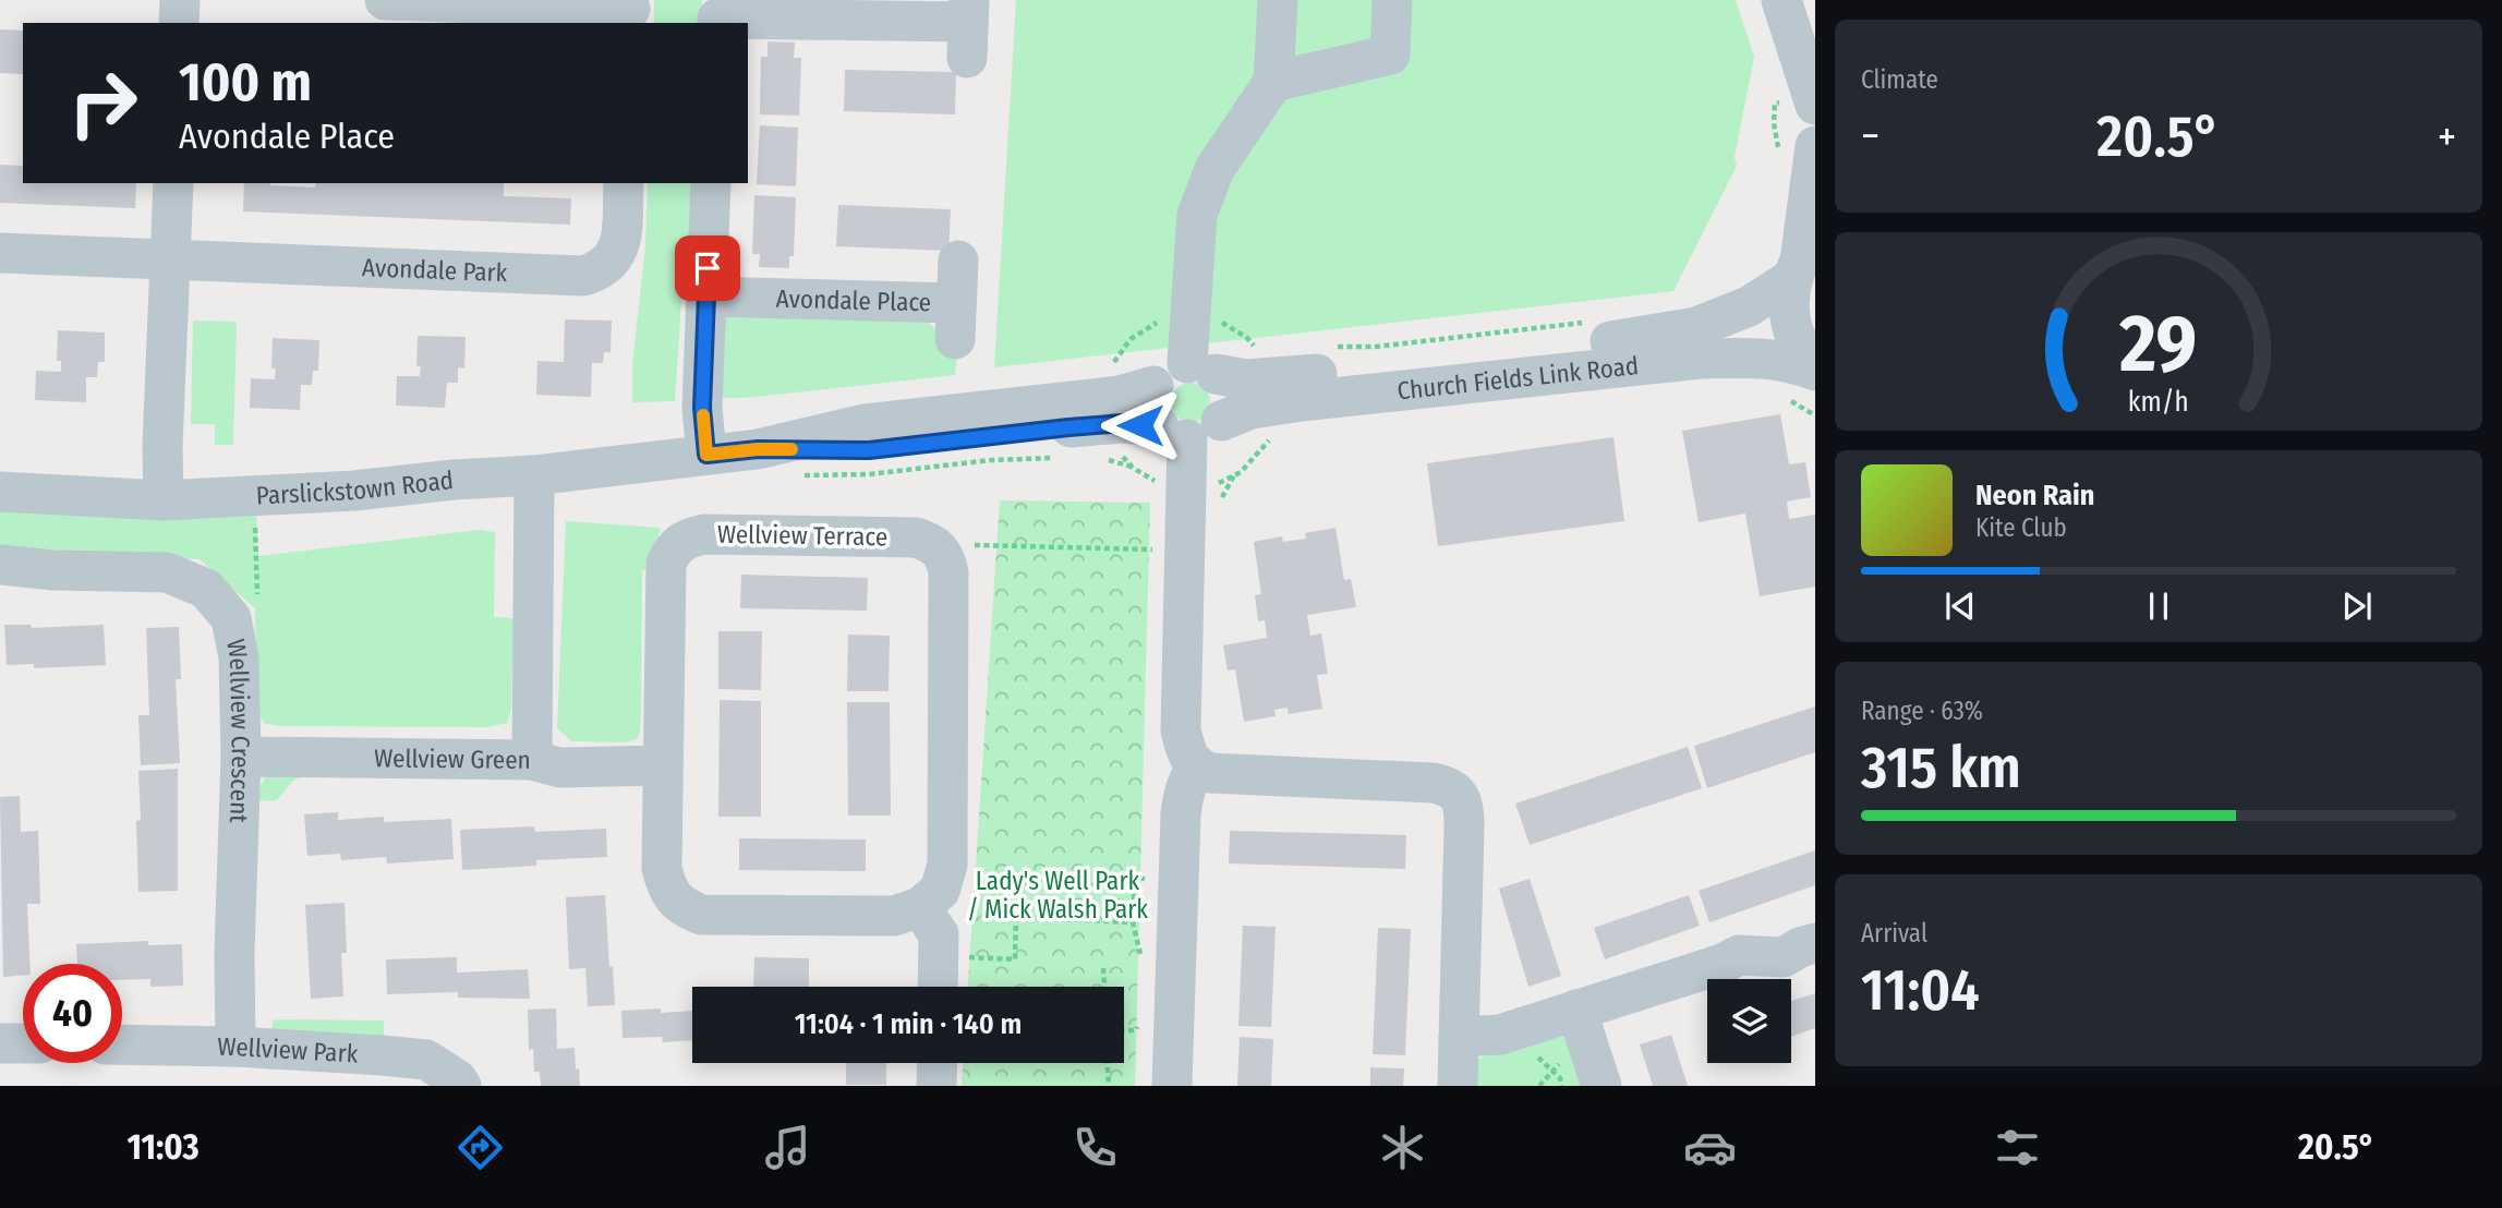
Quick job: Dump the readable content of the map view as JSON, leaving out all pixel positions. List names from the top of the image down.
{
  "streets": {
    "street": [
      "Avondale Park",
      "Avondale Place",
      "Church Fields Link Road",
      "Parslickstown Road",
      "Wellview Terrace",
      "Wellview Crescent",
      "Wellview Green",
      "Wellview Park"
    ]
  },
  "crossings": [
    ["Church Fields Link Road", "Parslickstown Road"],
    ["Wellview Terrace", "Wellview Green"],
    ["Wellview Crescent", "Wellview Green"],
    ["Wellview Crescent", "Wellview Park"]
  ],
  "parks": ["Lady's Well Park / Mick Walsh Park"],
  "page": {
    "tile": [
      "Climate",
      ["Range · 63%", "315 km"],
      ["Arrival", "11:04"]
    ],
    "turn": ["100 m", "Avondale Place"],
    "heat": ["−", "20.5°", "+"],
    "song": ["Neon Rain", "Kite Club"],
    "limit": "40",
    "trip": "11:04 · 1 min · 140 m",
    "tabs": ["11:03", "20.5°"],
    "gauge": ["29", "km/h"]
  }
}
